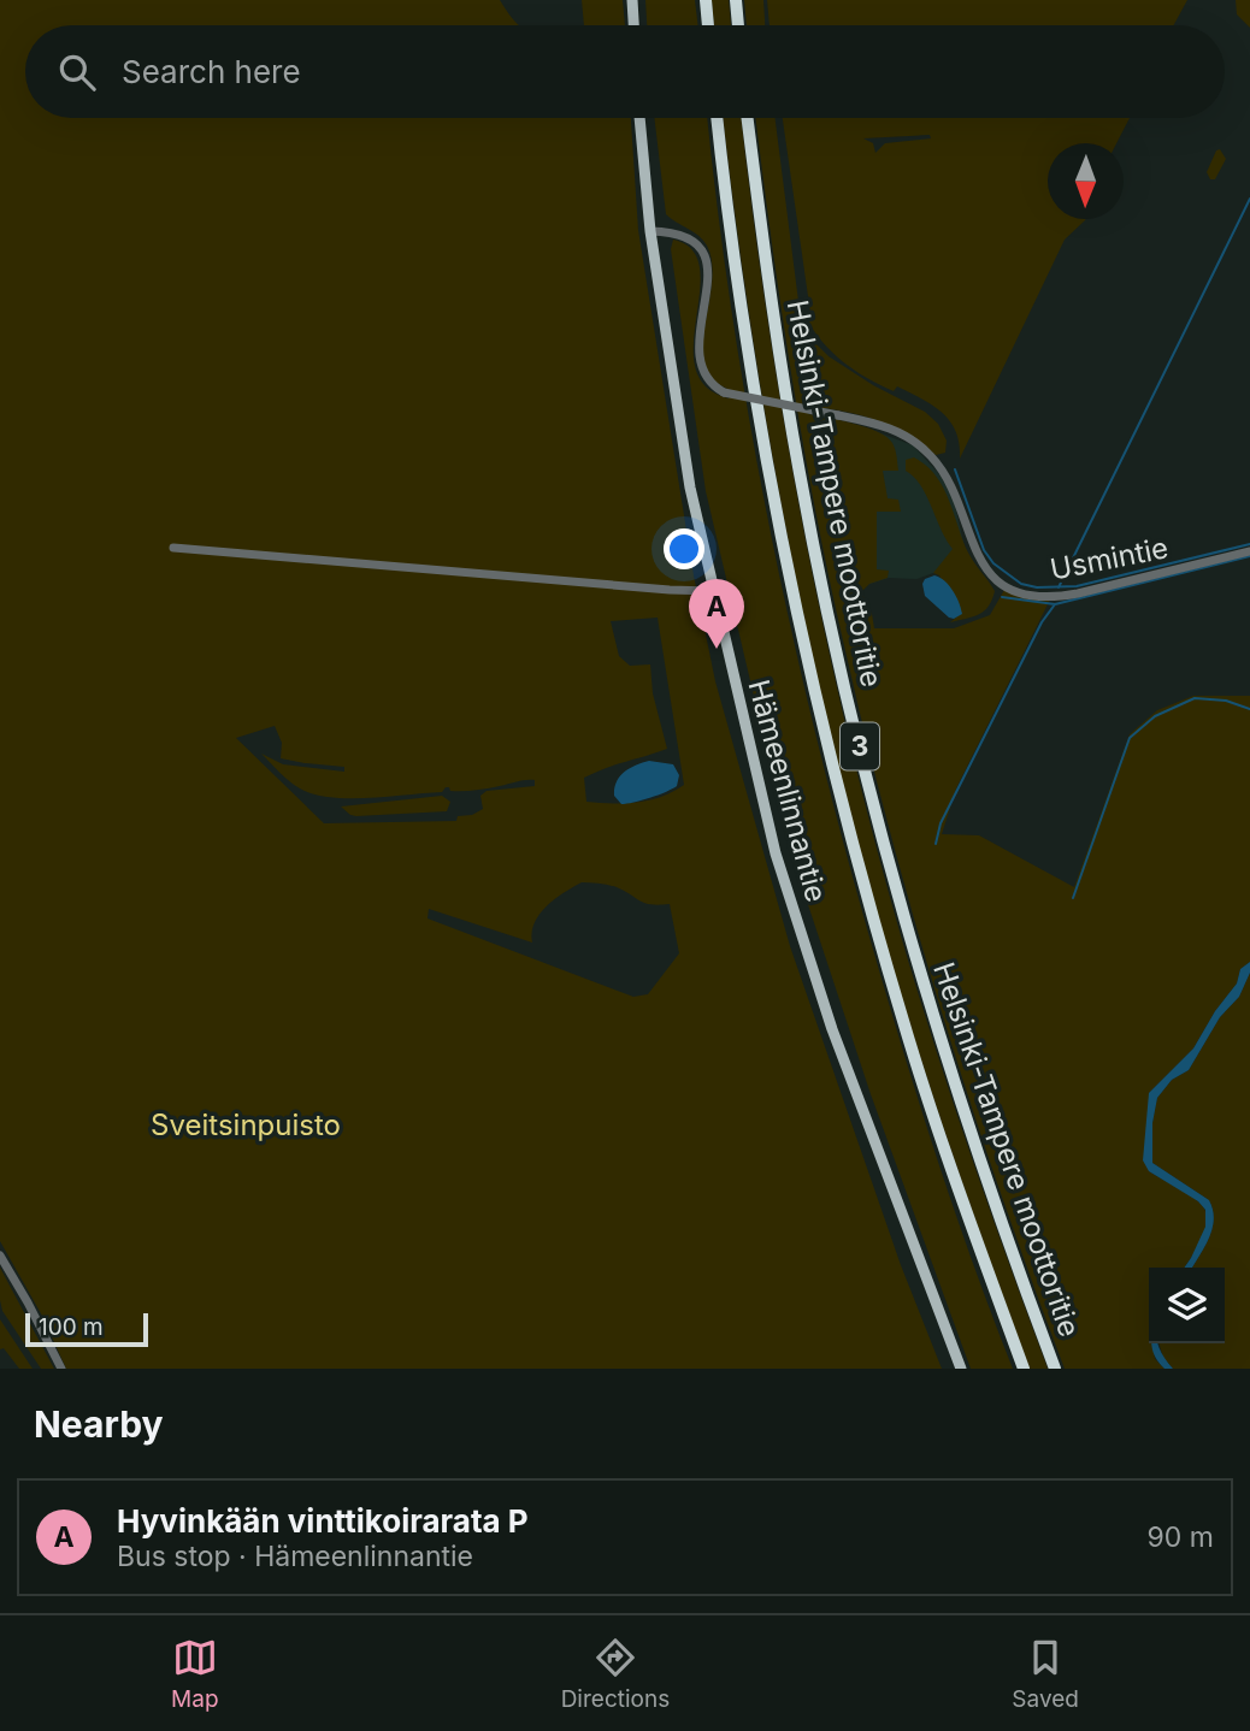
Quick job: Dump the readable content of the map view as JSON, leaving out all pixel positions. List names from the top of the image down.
{
  "streets": {
    "highway": ["Helsinki-Tampere moottoritie", "3"],
    "main road": ["Hämeenlinnantie"],
    "street": ["Usmintie"]
  },
  "crossings": [
    ["Usmintie", "Hämeenlinnantie"]
  ],
  "parks": ["Sveitsinpuisto"],
  "scale_bar": "100 m",
  "north": "bottom",
  "page": {
    "search": "Search here",
    "pins": "A",
    "scale": "100 m",
    "heading": "Nearby",
    "list": [
      {
        "mark": "A",
        "name": "Hyvinkään vinttikoirarata P",
        "note": "Bus stop · Hämeenlinnantie",
        "value": "90 m"
      }
    ],
    "nav": ["Map", "Directions", "Saved"]
  }
}
